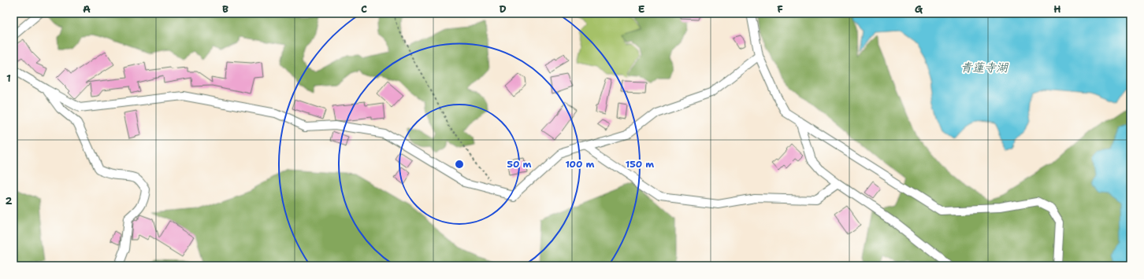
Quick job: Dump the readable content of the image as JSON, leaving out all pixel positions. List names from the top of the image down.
{
  "water": ["青蓮寺湖"],
  "grid": {
    "columns": [
      "A",
      "B",
      "C",
      "D",
      "E",
      "F",
      "G",
      "H"
    ],
    "rows": ["1", "2"]
  },
  "rings": ["50 m", "100 m", "150 m"]
}
